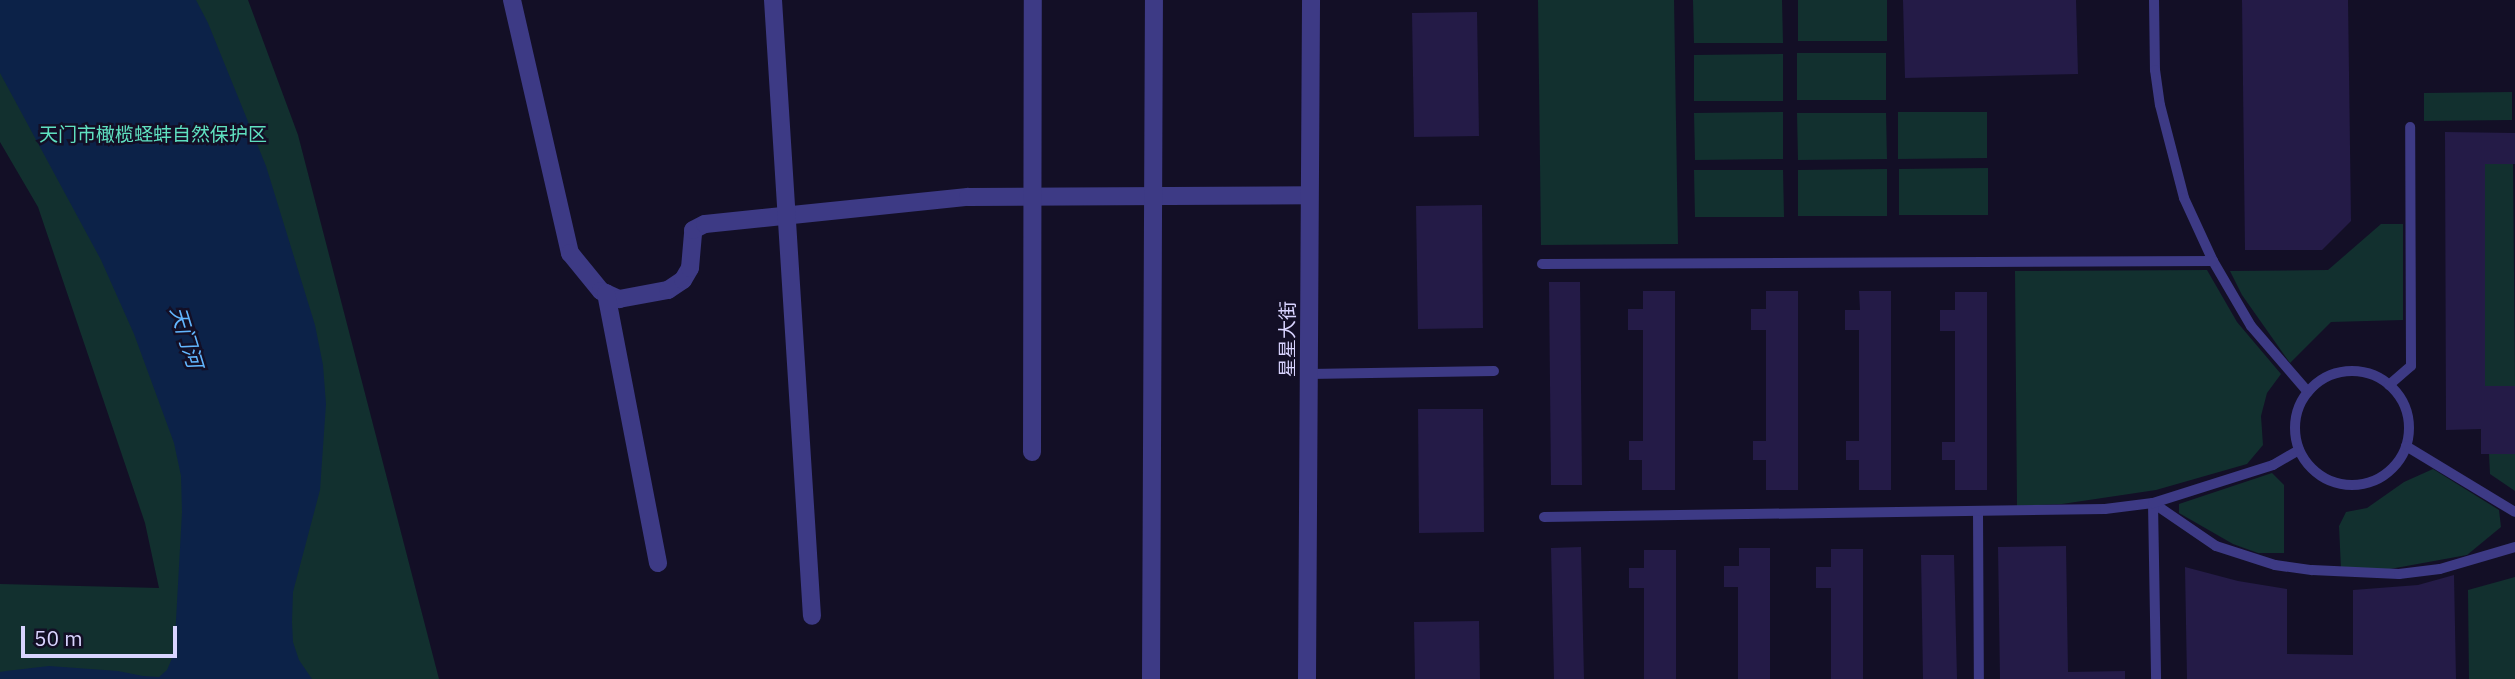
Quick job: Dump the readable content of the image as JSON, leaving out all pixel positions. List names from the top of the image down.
{
  "streets": {
    "street": ["星星大街"]
  },
  "water": ["天门河"],
  "parks": ["天门市橄榄蛏蚌自然保护区"],
  "scale_bar": "50 m"
}
